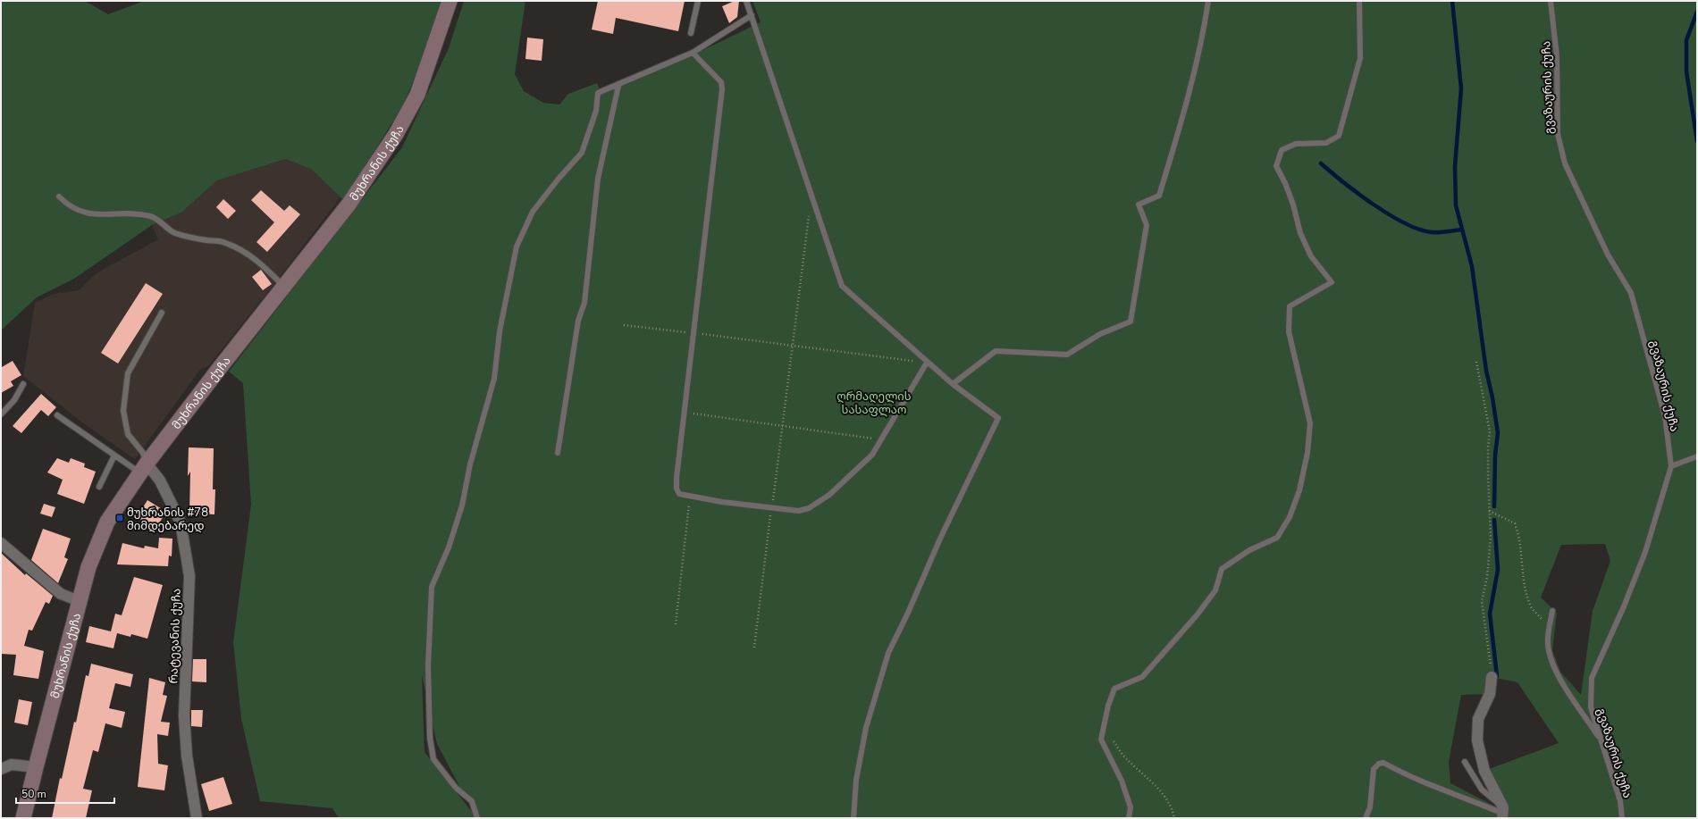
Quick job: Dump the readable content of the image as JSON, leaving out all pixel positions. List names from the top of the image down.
{
  "streets": {
    "street": ["მუხრანის ქუჩა", "რატევანის ქუჩა"],
    "lane": ["გვაზაურის ქუჩა"]
  },
  "crossings": [
    ["მუხრანის ქუჩა", "რატევანის ქუჩა"]
  ],
  "parks": ["ღრმაღელის სასაფლაო"],
  "places": {
    "transit": ["მუხრანის #78 მიმდებარედ"]
  },
  "scale_bar": "50 m"
}
